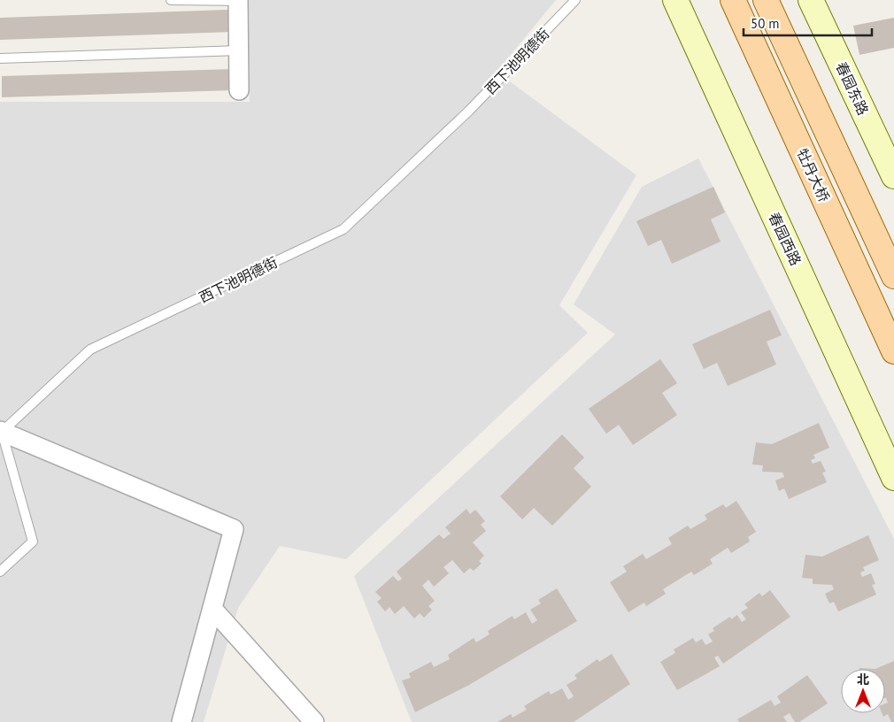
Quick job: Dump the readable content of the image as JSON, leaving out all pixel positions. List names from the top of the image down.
{
  "streets": {
    "main road": ["牡丹大桥"],
    "street": ["春园东路", "春园西路"],
    "lane": ["西下池明德街"]
  },
  "scale_bar": "50 m",
  "north": "top"
}
